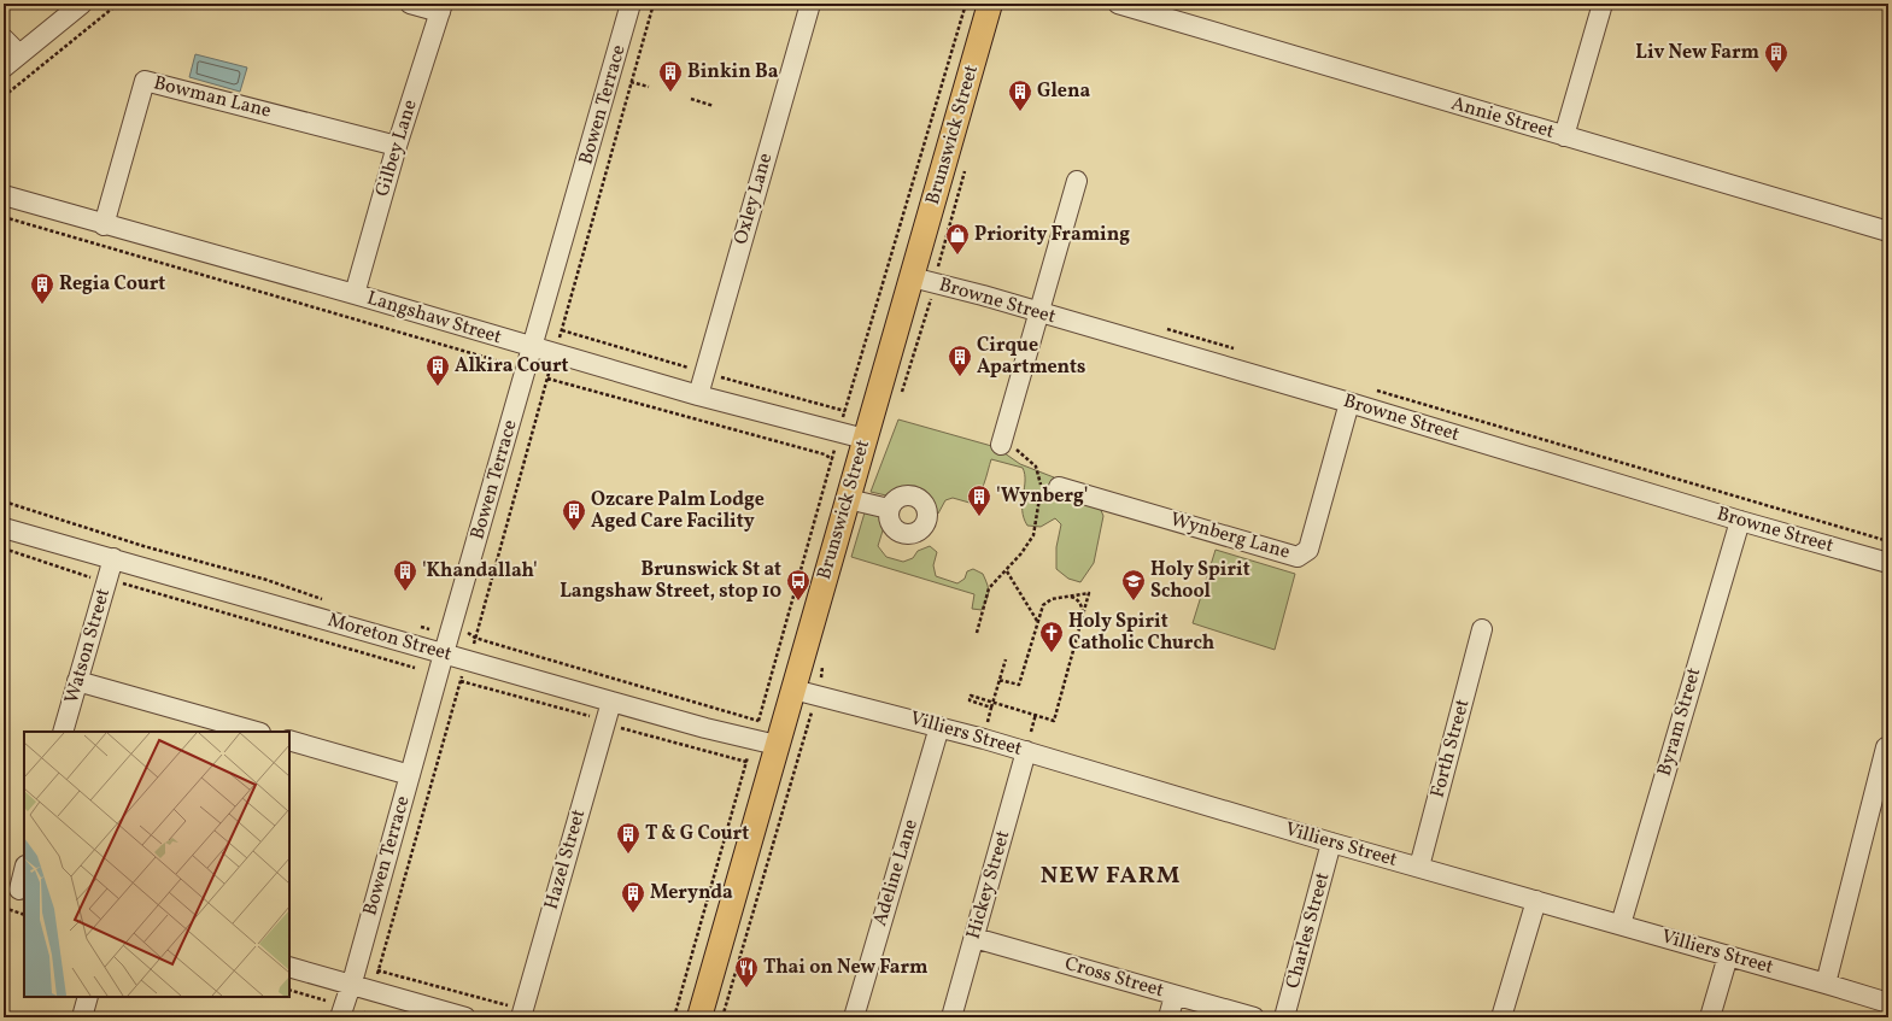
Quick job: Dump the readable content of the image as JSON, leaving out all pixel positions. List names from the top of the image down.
{
  "streets": {
    "main road": ["Brunswick Street"],
    "street": [
      "Bowman Lane",
      "Bowen Terrace",
      "Annie Street",
      "Gilbey Lane",
      "Oxley Lane",
      "Browne Street",
      "Langshaw Street",
      "Wynberg Lane",
      "Moreton Street",
      "Watson Street",
      "Byram Street",
      "Villiers Street",
      "Forth Street",
      "Hazel Street",
      "Adeline Lane",
      "Hickey Street",
      "Charles Street",
      "Cross Street"
    ]
  },
  "crossings": [
    ["Bowman Lane", "Gilbey Lane"],
    ["Bowman Lane", "Langshaw Street"],
    ["Bowen Terrace", "Langshaw Street"],
    ["Bowen Terrace", "Moreton Street"],
    ["Brunswick Street", "Browne Street"],
    ["Brunswick Street", "Langshaw Street"],
    ["Brunswick Street", "Moreton Street"],
    ["Brunswick Street", "Villiers Street"],
    ["Gilbey Lane", "Langshaw Street"],
    ["Oxley Lane", "Langshaw Street"],
    ["Browne Street", "Wynberg Lane"],
    ["Browne Street", "Byram Street"],
    ["Moreton Street", "Watson Street"],
    ["Moreton Street", "Hazel Street"],
    ["Byram Street", "Villiers Street"],
    ["Villiers Street", "Forth Street"],
    ["Villiers Street", "Adeline Lane"],
    ["Villiers Street", "Hickey Street"],
    ["Villiers Street", "Charles Street"],
    ["Hickey Street", "Cross Street"]
  ],
  "districts": ["NEW FARM"],
  "places": {
    "building": [
      "Liv New Farm",
      "Binkin Ba",
      "Glena",
      "Regia Court",
      "Cirque Apartments",
      "Alkira Court",
      "'Wynberg'",
      "Ozcare Palm Lodge Aged Care Facility",
      "'Khandallah'",
      "T & G Court",
      "Merynda"
    ],
    "shop": ["Priority Framing"],
    "bus stop": ["Brunswick St at Langshaw Street, stop 10"],
    "school or university": ["Holy Spirit School"],
    "church": ["Holy Spirit Catholic Church"],
    "restaurant": ["Thai on New Farm"]
  }
}
